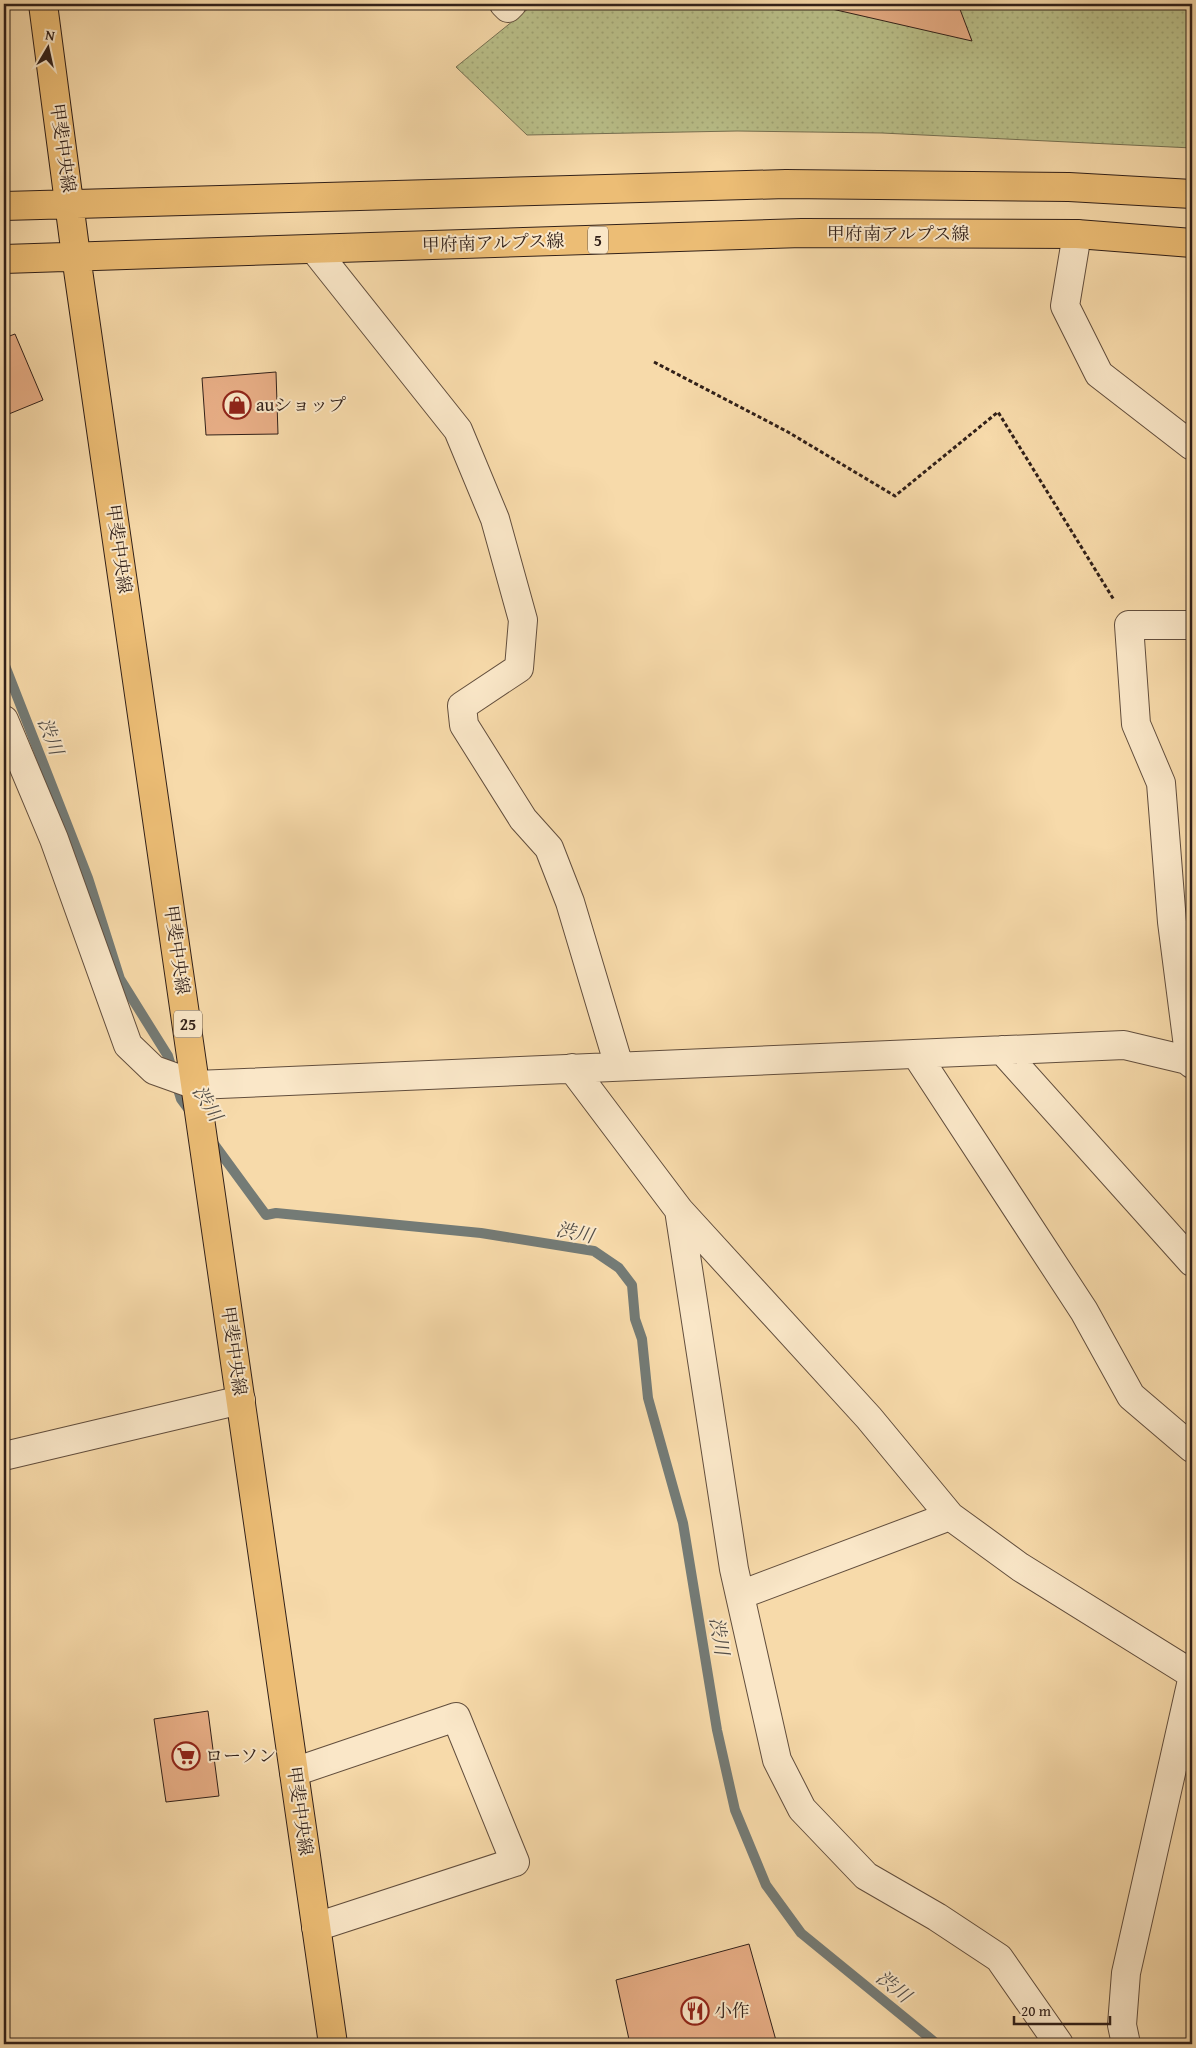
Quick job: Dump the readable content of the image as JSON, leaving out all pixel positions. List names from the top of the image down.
{
  "streets": {
    "main road": [
      "甲斐中央線",
      "甲府南アルプス線",
      "5",
      "25"
    ]
  },
  "crossings": [
    ["甲斐中央線", "甲府南アルプス線"]
  ],
  "water": ["渋川"],
  "places": {
    "shop": ["auショップ"],
    "supermarket": ["ローソン"],
    "restaurant": ["小作"]
  },
  "scale_bar": "20 m",
  "north": "top"
}
